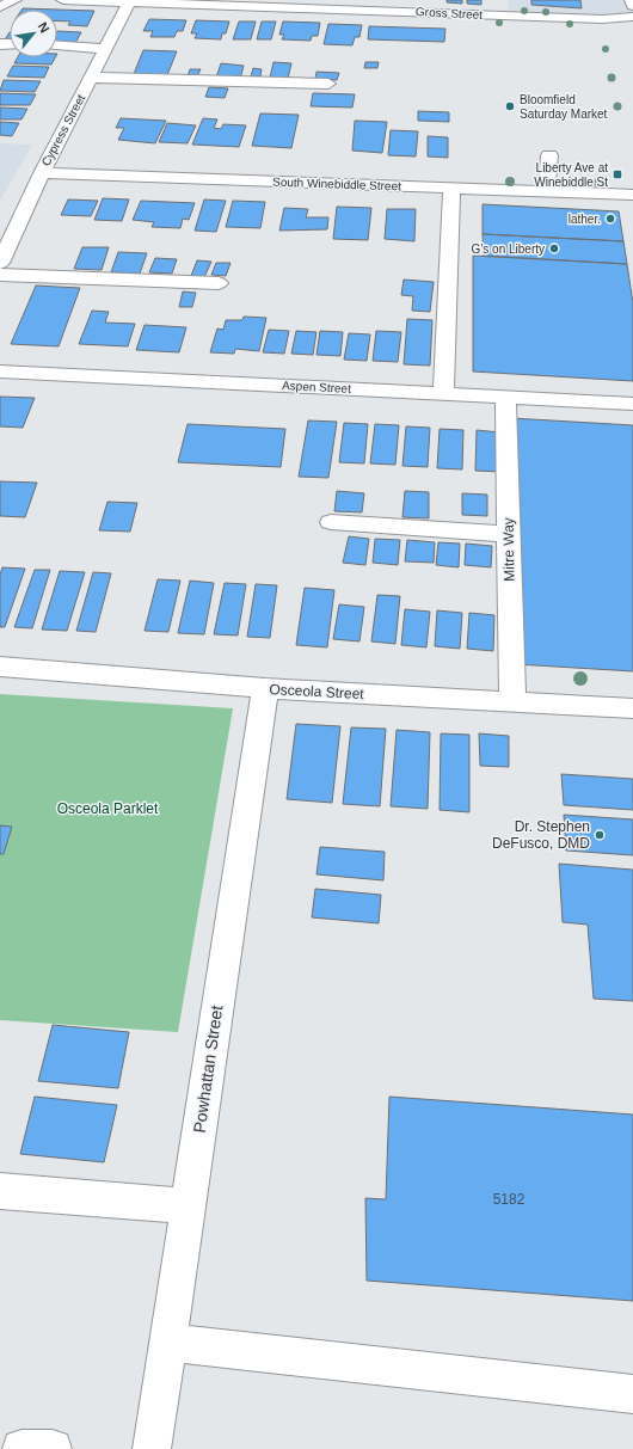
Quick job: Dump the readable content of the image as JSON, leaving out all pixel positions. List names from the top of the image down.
{
  "streets": {
    "street": [
      "Gross Street",
      "Cypress Street",
      "South Winebiddle Street",
      "Aspen Street",
      "Mitre Way",
      "Osceola Street",
      "Powhattan Street"
    ]
  },
  "crossings": [
    ["Gross Street", "Cypress Street"],
    ["Cypress Street", "South Winebiddle Street"],
    ["Aspen Street", "Mitre Way"],
    ["Mitre Way", "Osceola Street"],
    ["Osceola Street", "Powhattan Street"]
  ],
  "parks": ["Osceola Parklet"],
  "places": {
    "other": [
      "Bloomfield Saturday Market",
      "lather.",
      "G's on Liberty",
      "Dr. Stephen DeFusco, DMD"
    ],
    "transit": ["Liberty Ave at Winebiddle St"]
  },
  "house_numbers": ["5182"],
  "north": "top right"
}
